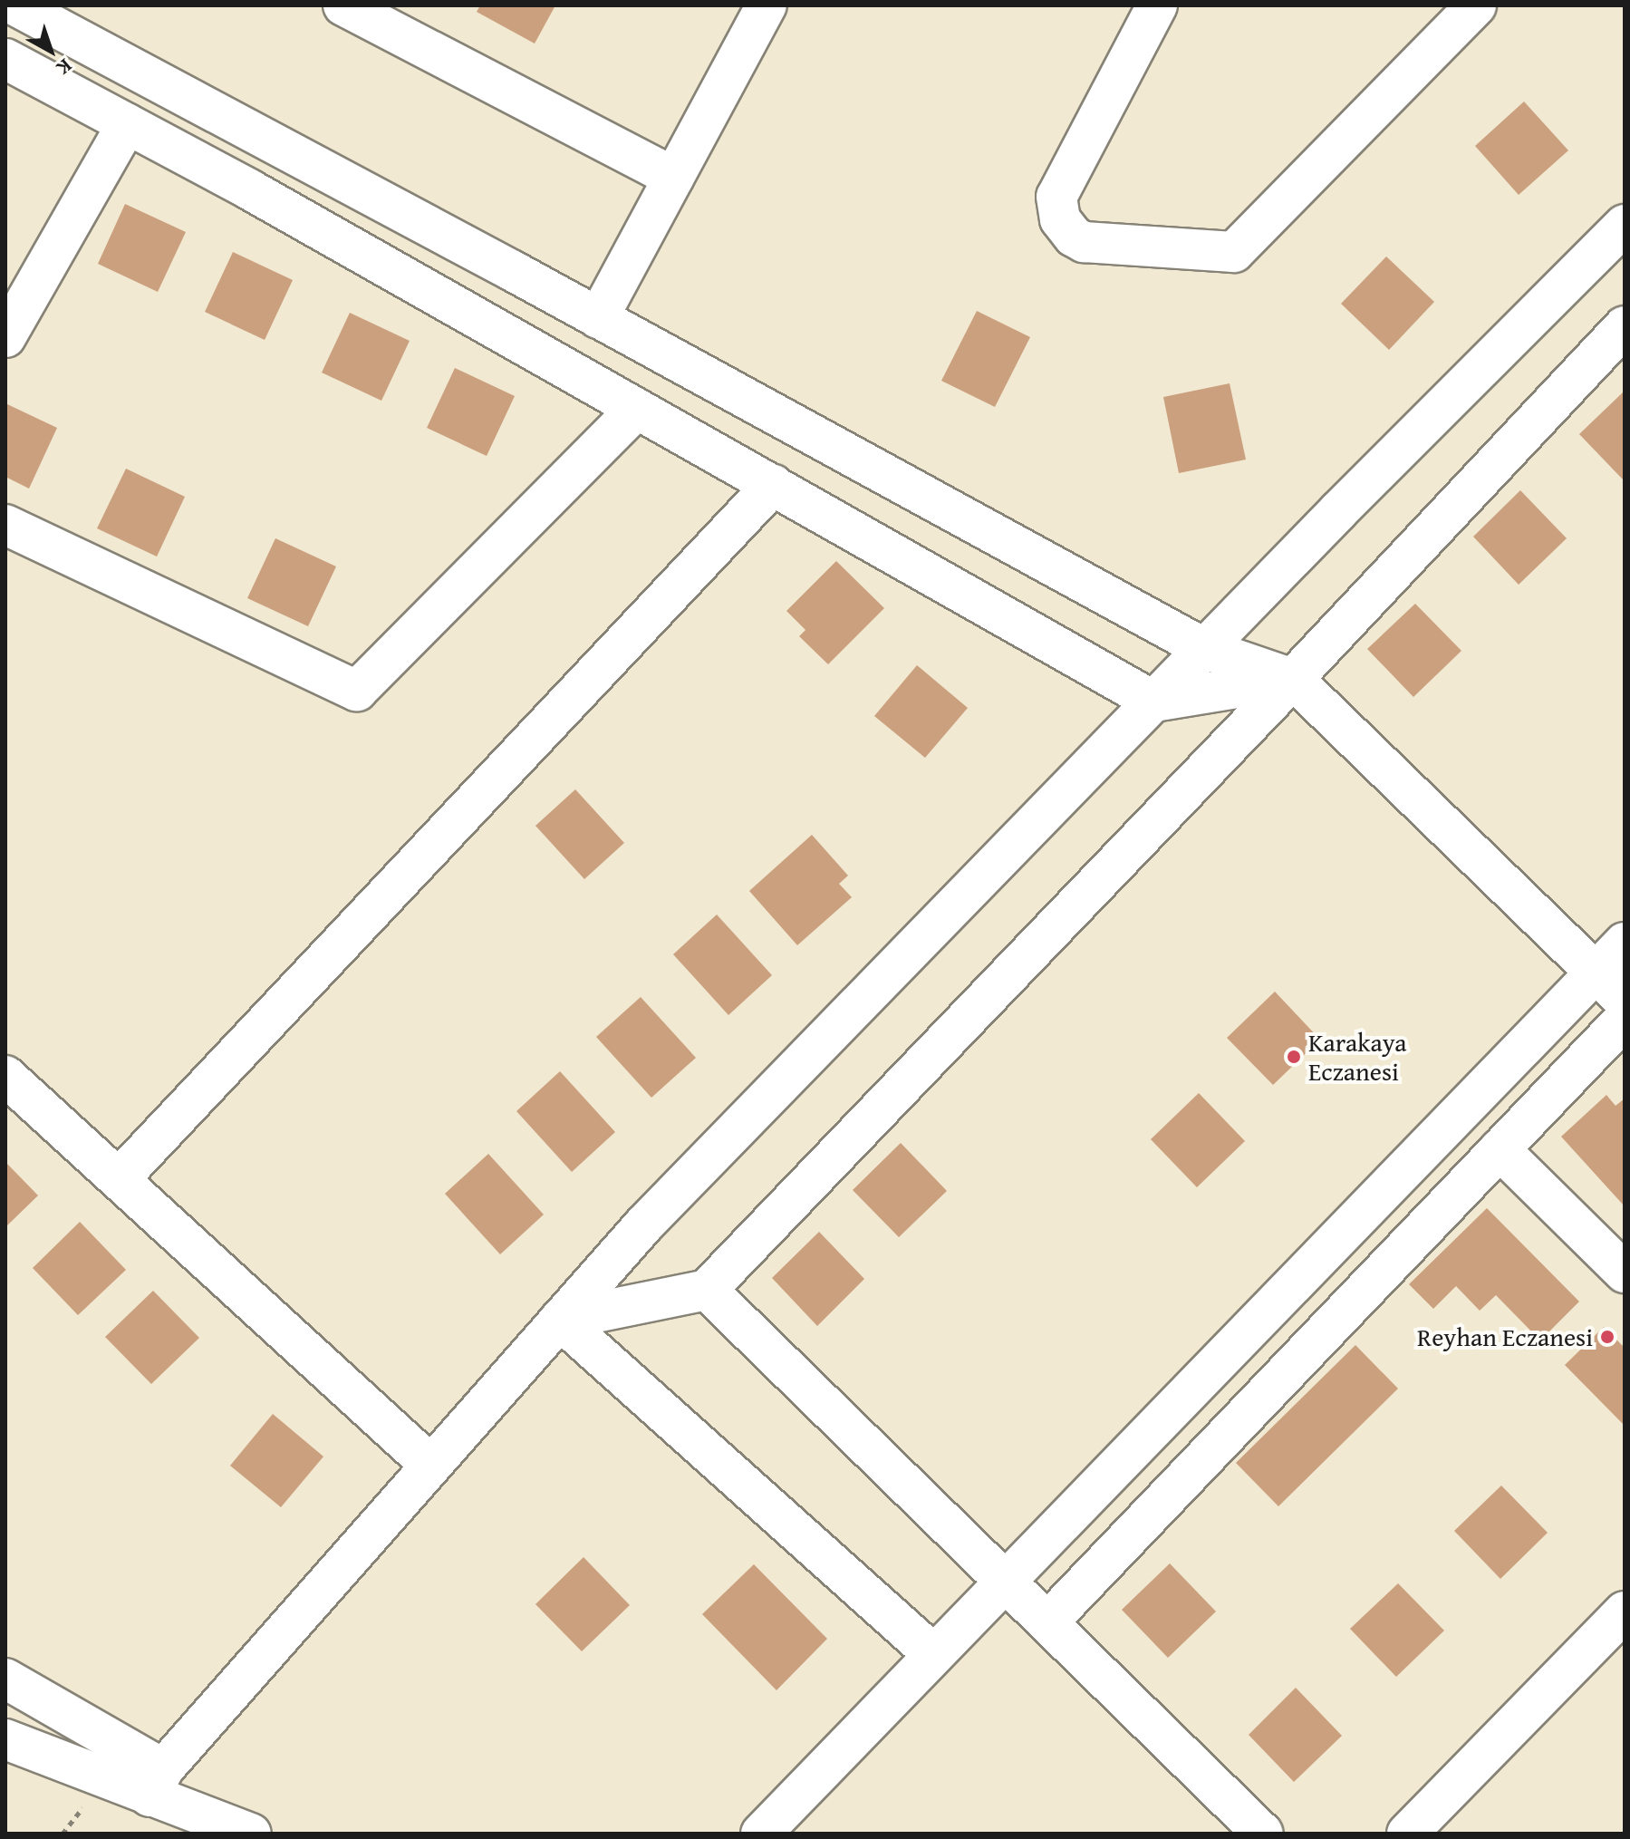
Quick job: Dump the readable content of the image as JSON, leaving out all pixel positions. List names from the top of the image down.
{
  "places": ["Karakaya Eczanesi", "Reyhan Eczanesi"],
  "north": "bottom right"
}
